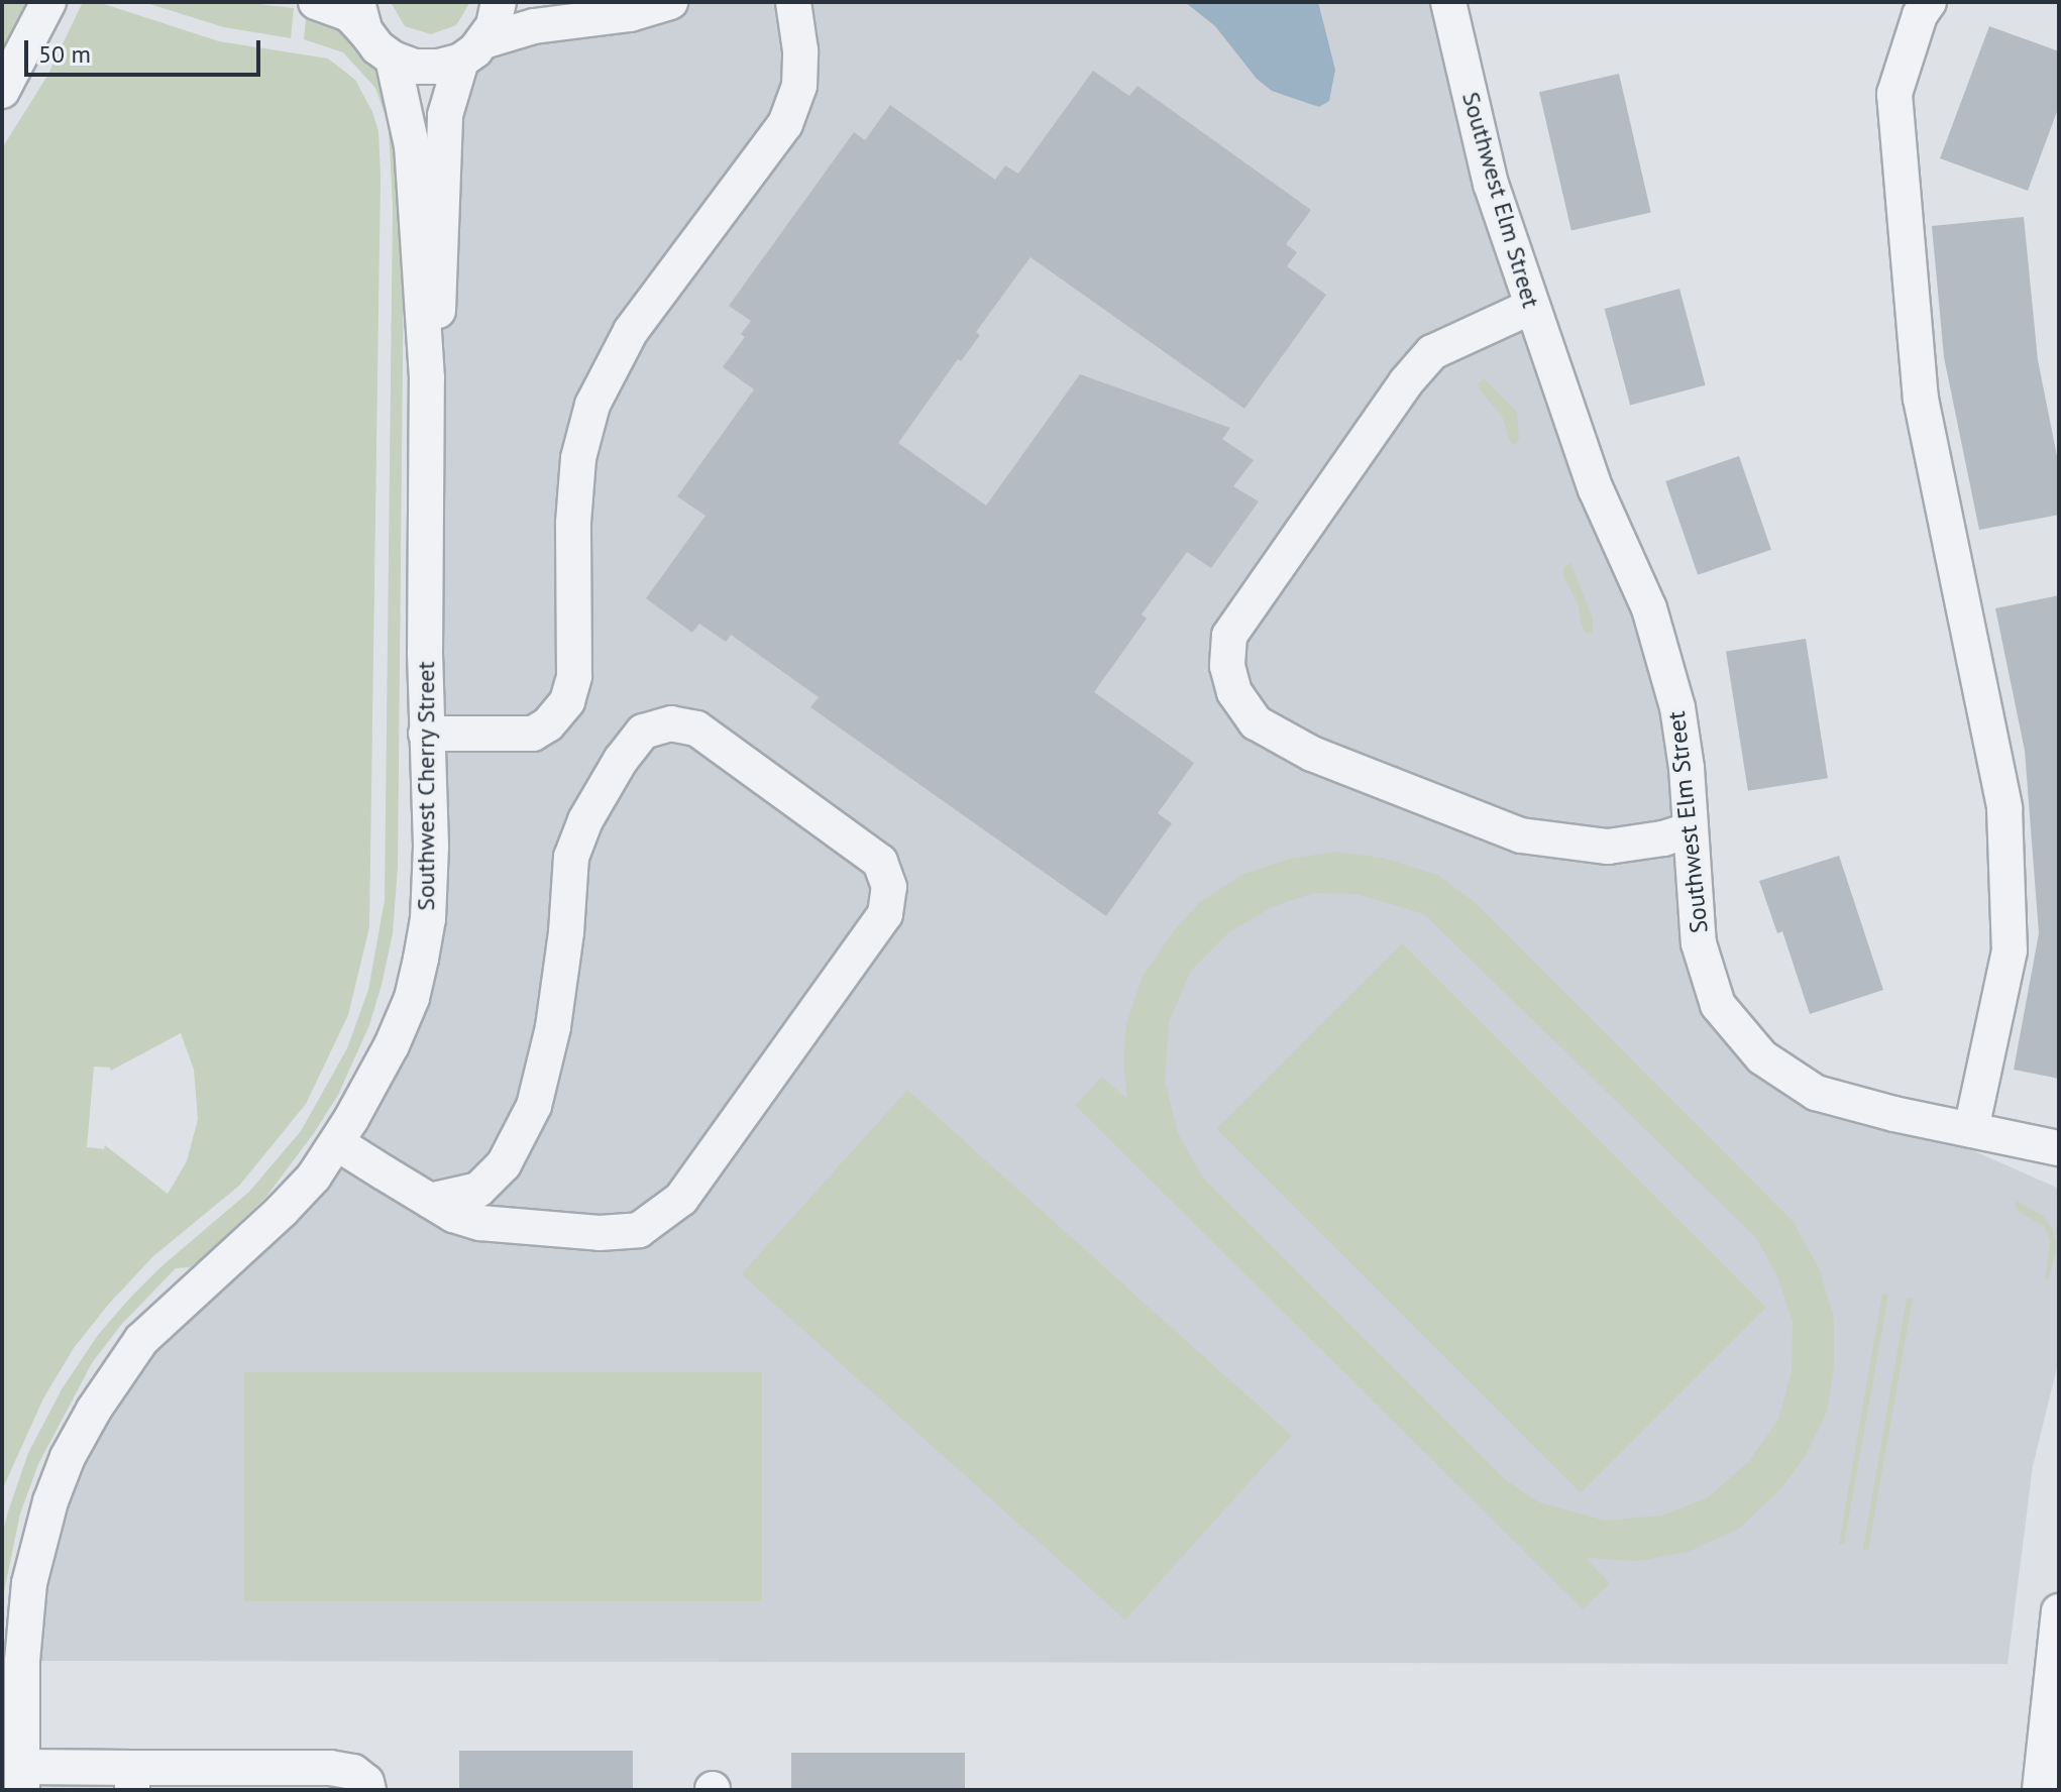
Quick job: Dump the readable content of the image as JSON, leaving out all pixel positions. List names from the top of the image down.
{
  "streets": {
    "street": ["Southwest Elm Street", "Southwest Cherry Street"]
  },
  "scale_bar": "50 m"
}
